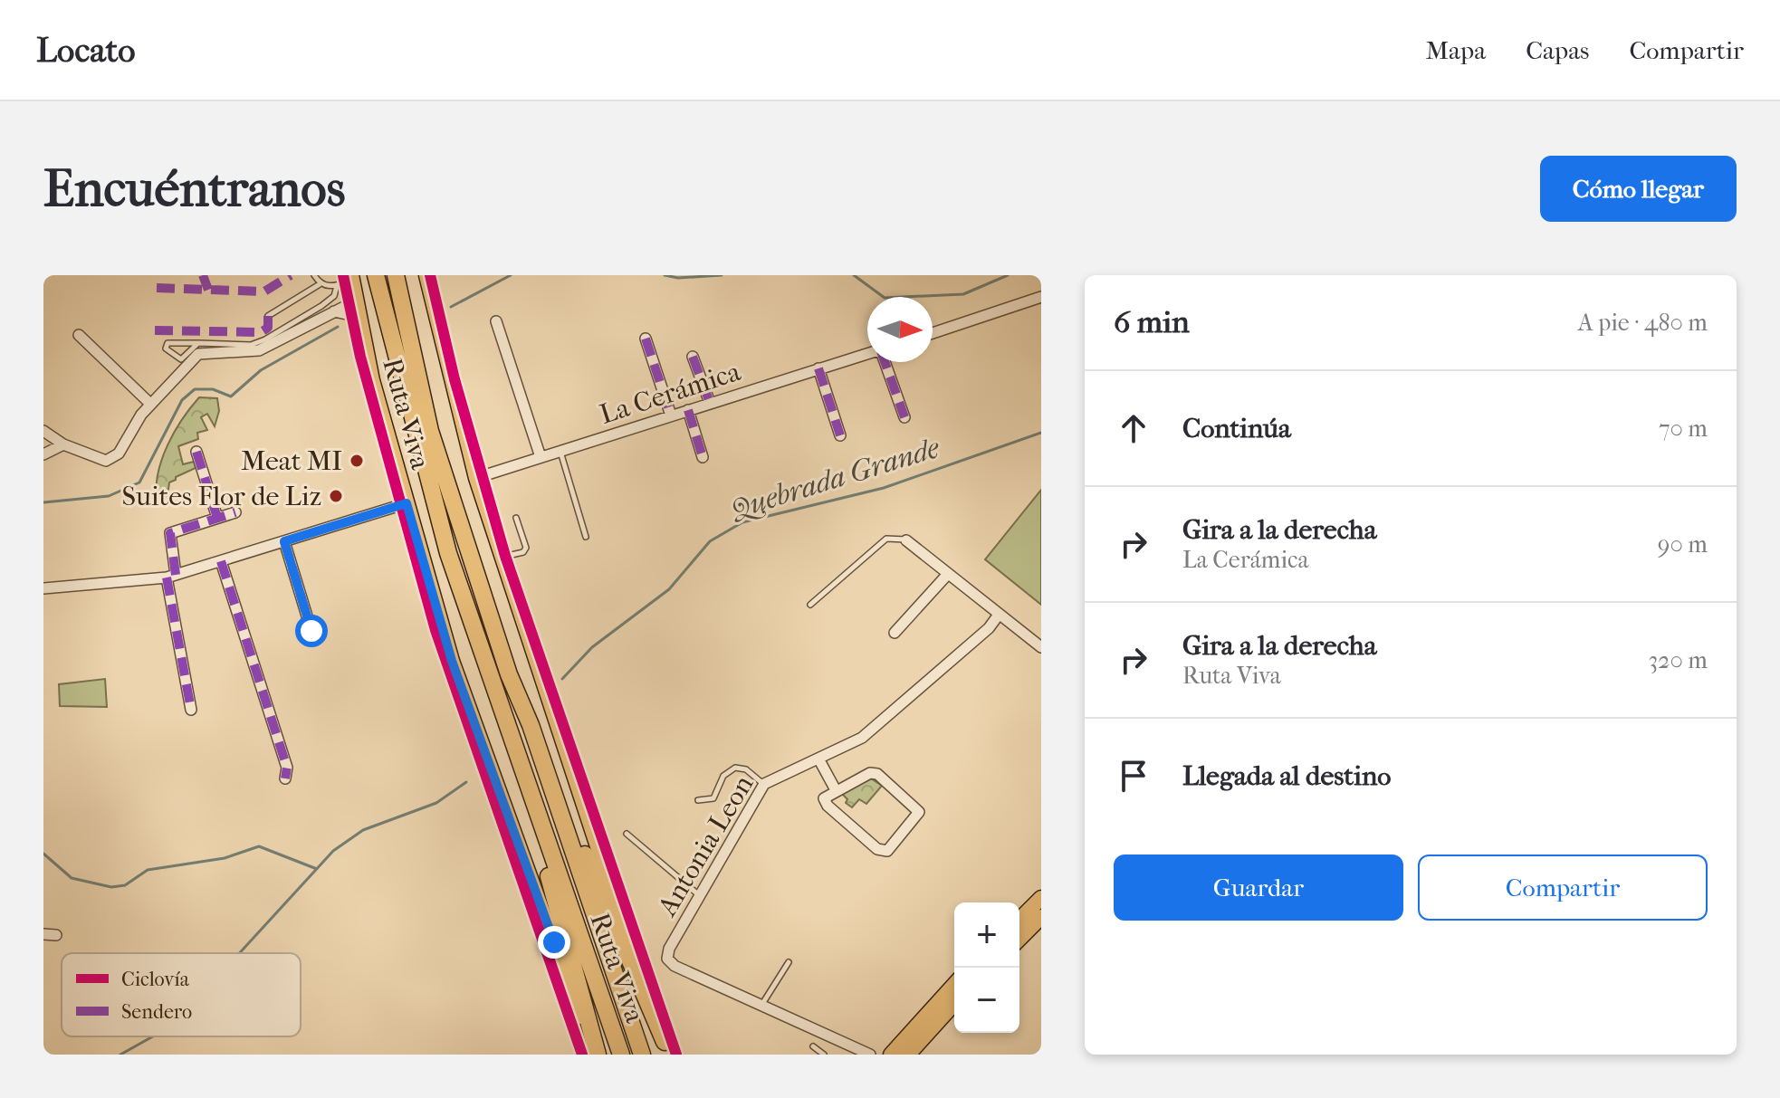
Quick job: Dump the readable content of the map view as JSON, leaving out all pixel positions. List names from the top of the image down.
{
  "streets": {
    "highway": ["Ruta Viva"],
    "street": ["La Cerámica", "Antonia Leon"]
  },
  "crossings": [
    ["La Cerámica", "Ruta Viva"]
  ],
  "water": ["Quebrada Grande"],
  "places": ["Meat MI", "Suites Flor de Liz"],
  "legend": ["Ciclovía", "Sendero"],
  "north": "right",
  "page": {
    "header": "Locato",
    "nav": ["Mapa", "Capas", "Compartir"],
    "buttons": [
      "Cómo llegar",
      ["Guardar", "Compartir"]
    ],
    "title": "Encuéntranos",
    "heading": ["6 min", "A pie · 480 m"],
    "list": [
      ["Continúa", "70 m"],
      ["Gira a la derecha", "La Cerámica", "90 m"],
      ["Gira a la derecha", "Ruta Viva", "320 m"],
      "Llegada al destino"
    ],
    "map_buttons": ["+", "−"]
  }
}
